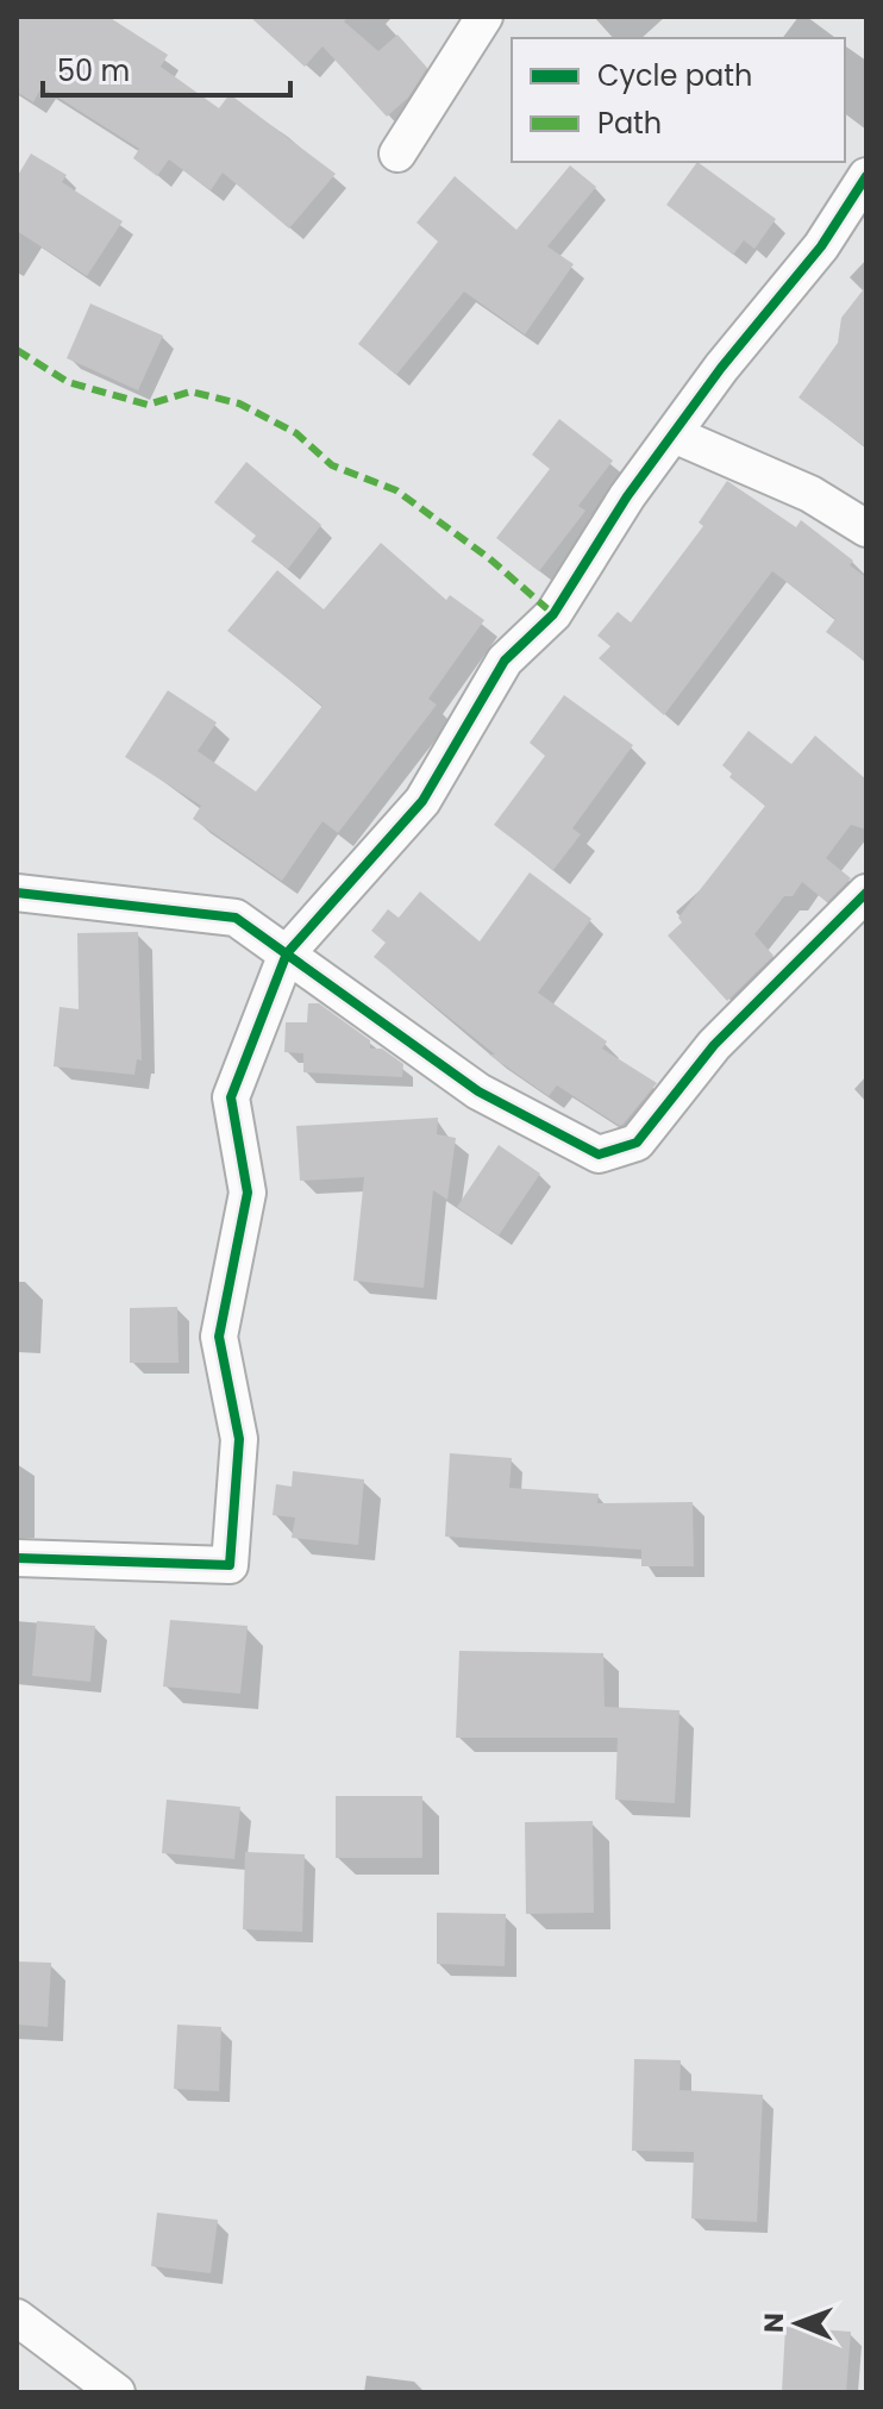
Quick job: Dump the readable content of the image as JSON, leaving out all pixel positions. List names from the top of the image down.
{
  "legend": ["Cycle path", "Path"],
  "scale_bar": "50 m",
  "north": "left"
}
